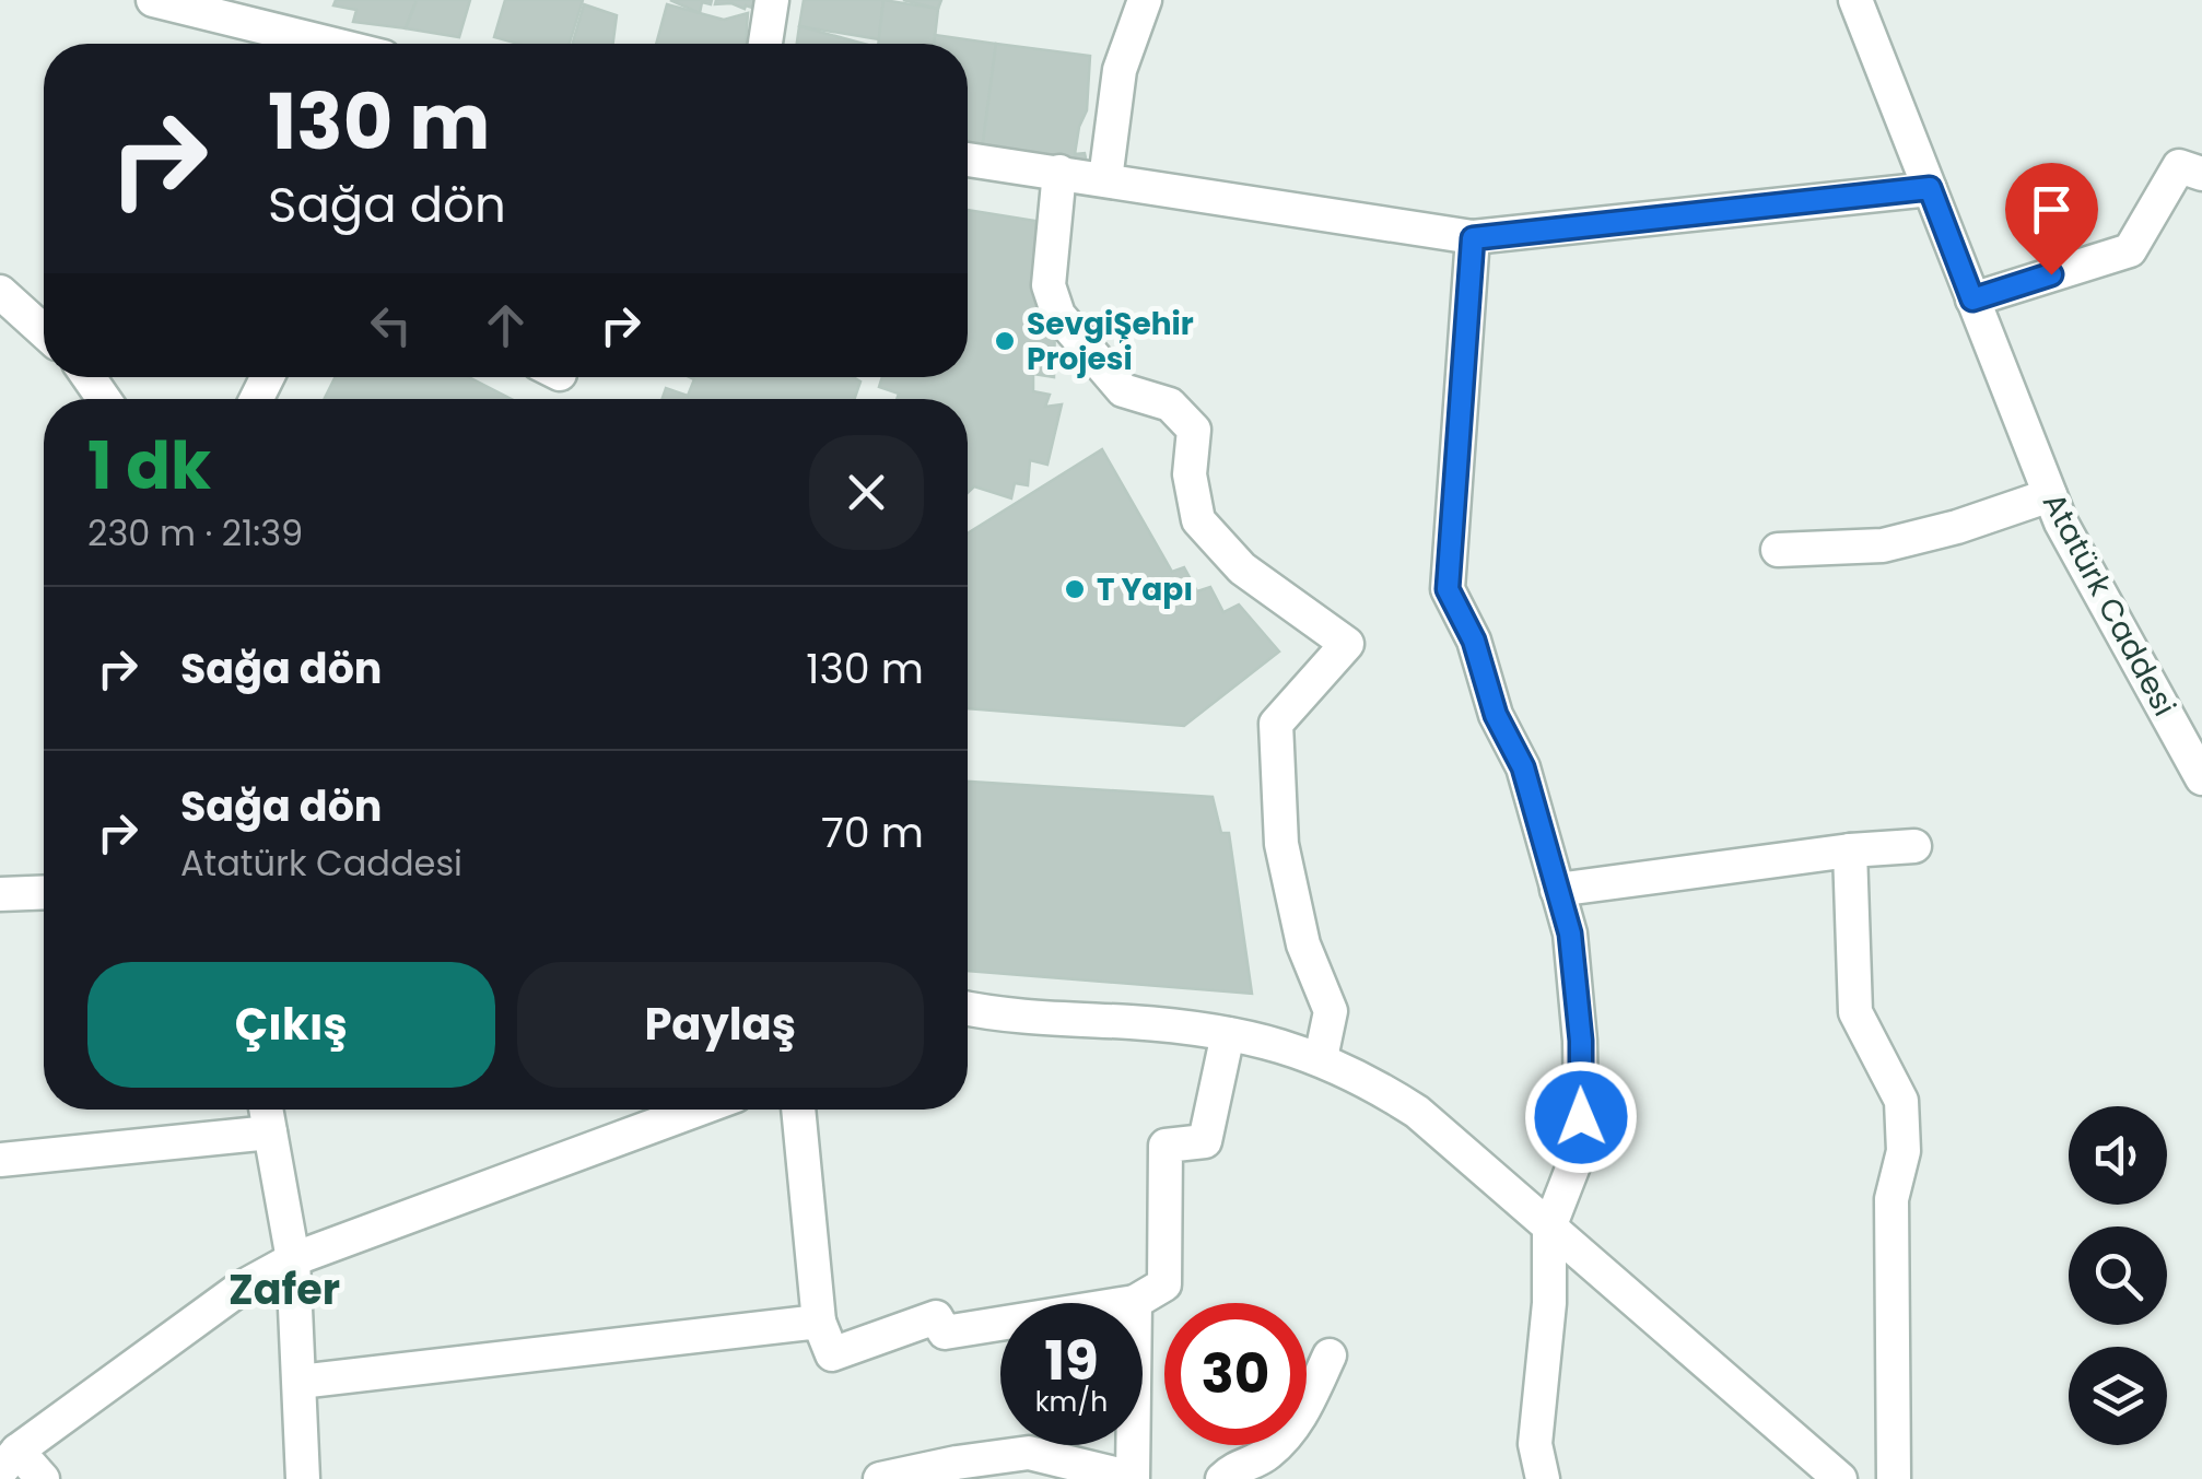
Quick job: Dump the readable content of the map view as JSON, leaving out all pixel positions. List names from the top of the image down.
{
  "streets": {
    "street": ["Atatürk Caddesi"]
  },
  "districts": ["Zafer"],
  "places": ["SevgiŞehir Projesi", "T Yapı"],
  "page": {
    "turn": ["130 m", "Sağa dön"],
    "heading": ["1 dk", "230 m · 21:39"],
    "list": [
      {
        "name": "Sağa dön",
        "value": "130 m"
      },
      {
        "name": "Sağa dön",
        "note": "Atatürk Caddesi",
        "value": "70 m"
      }
    ],
    "buttons": ["Çıkış", "Paylaş"],
    "speed": "19 km/h",
    "limit": "30"
  }
}
